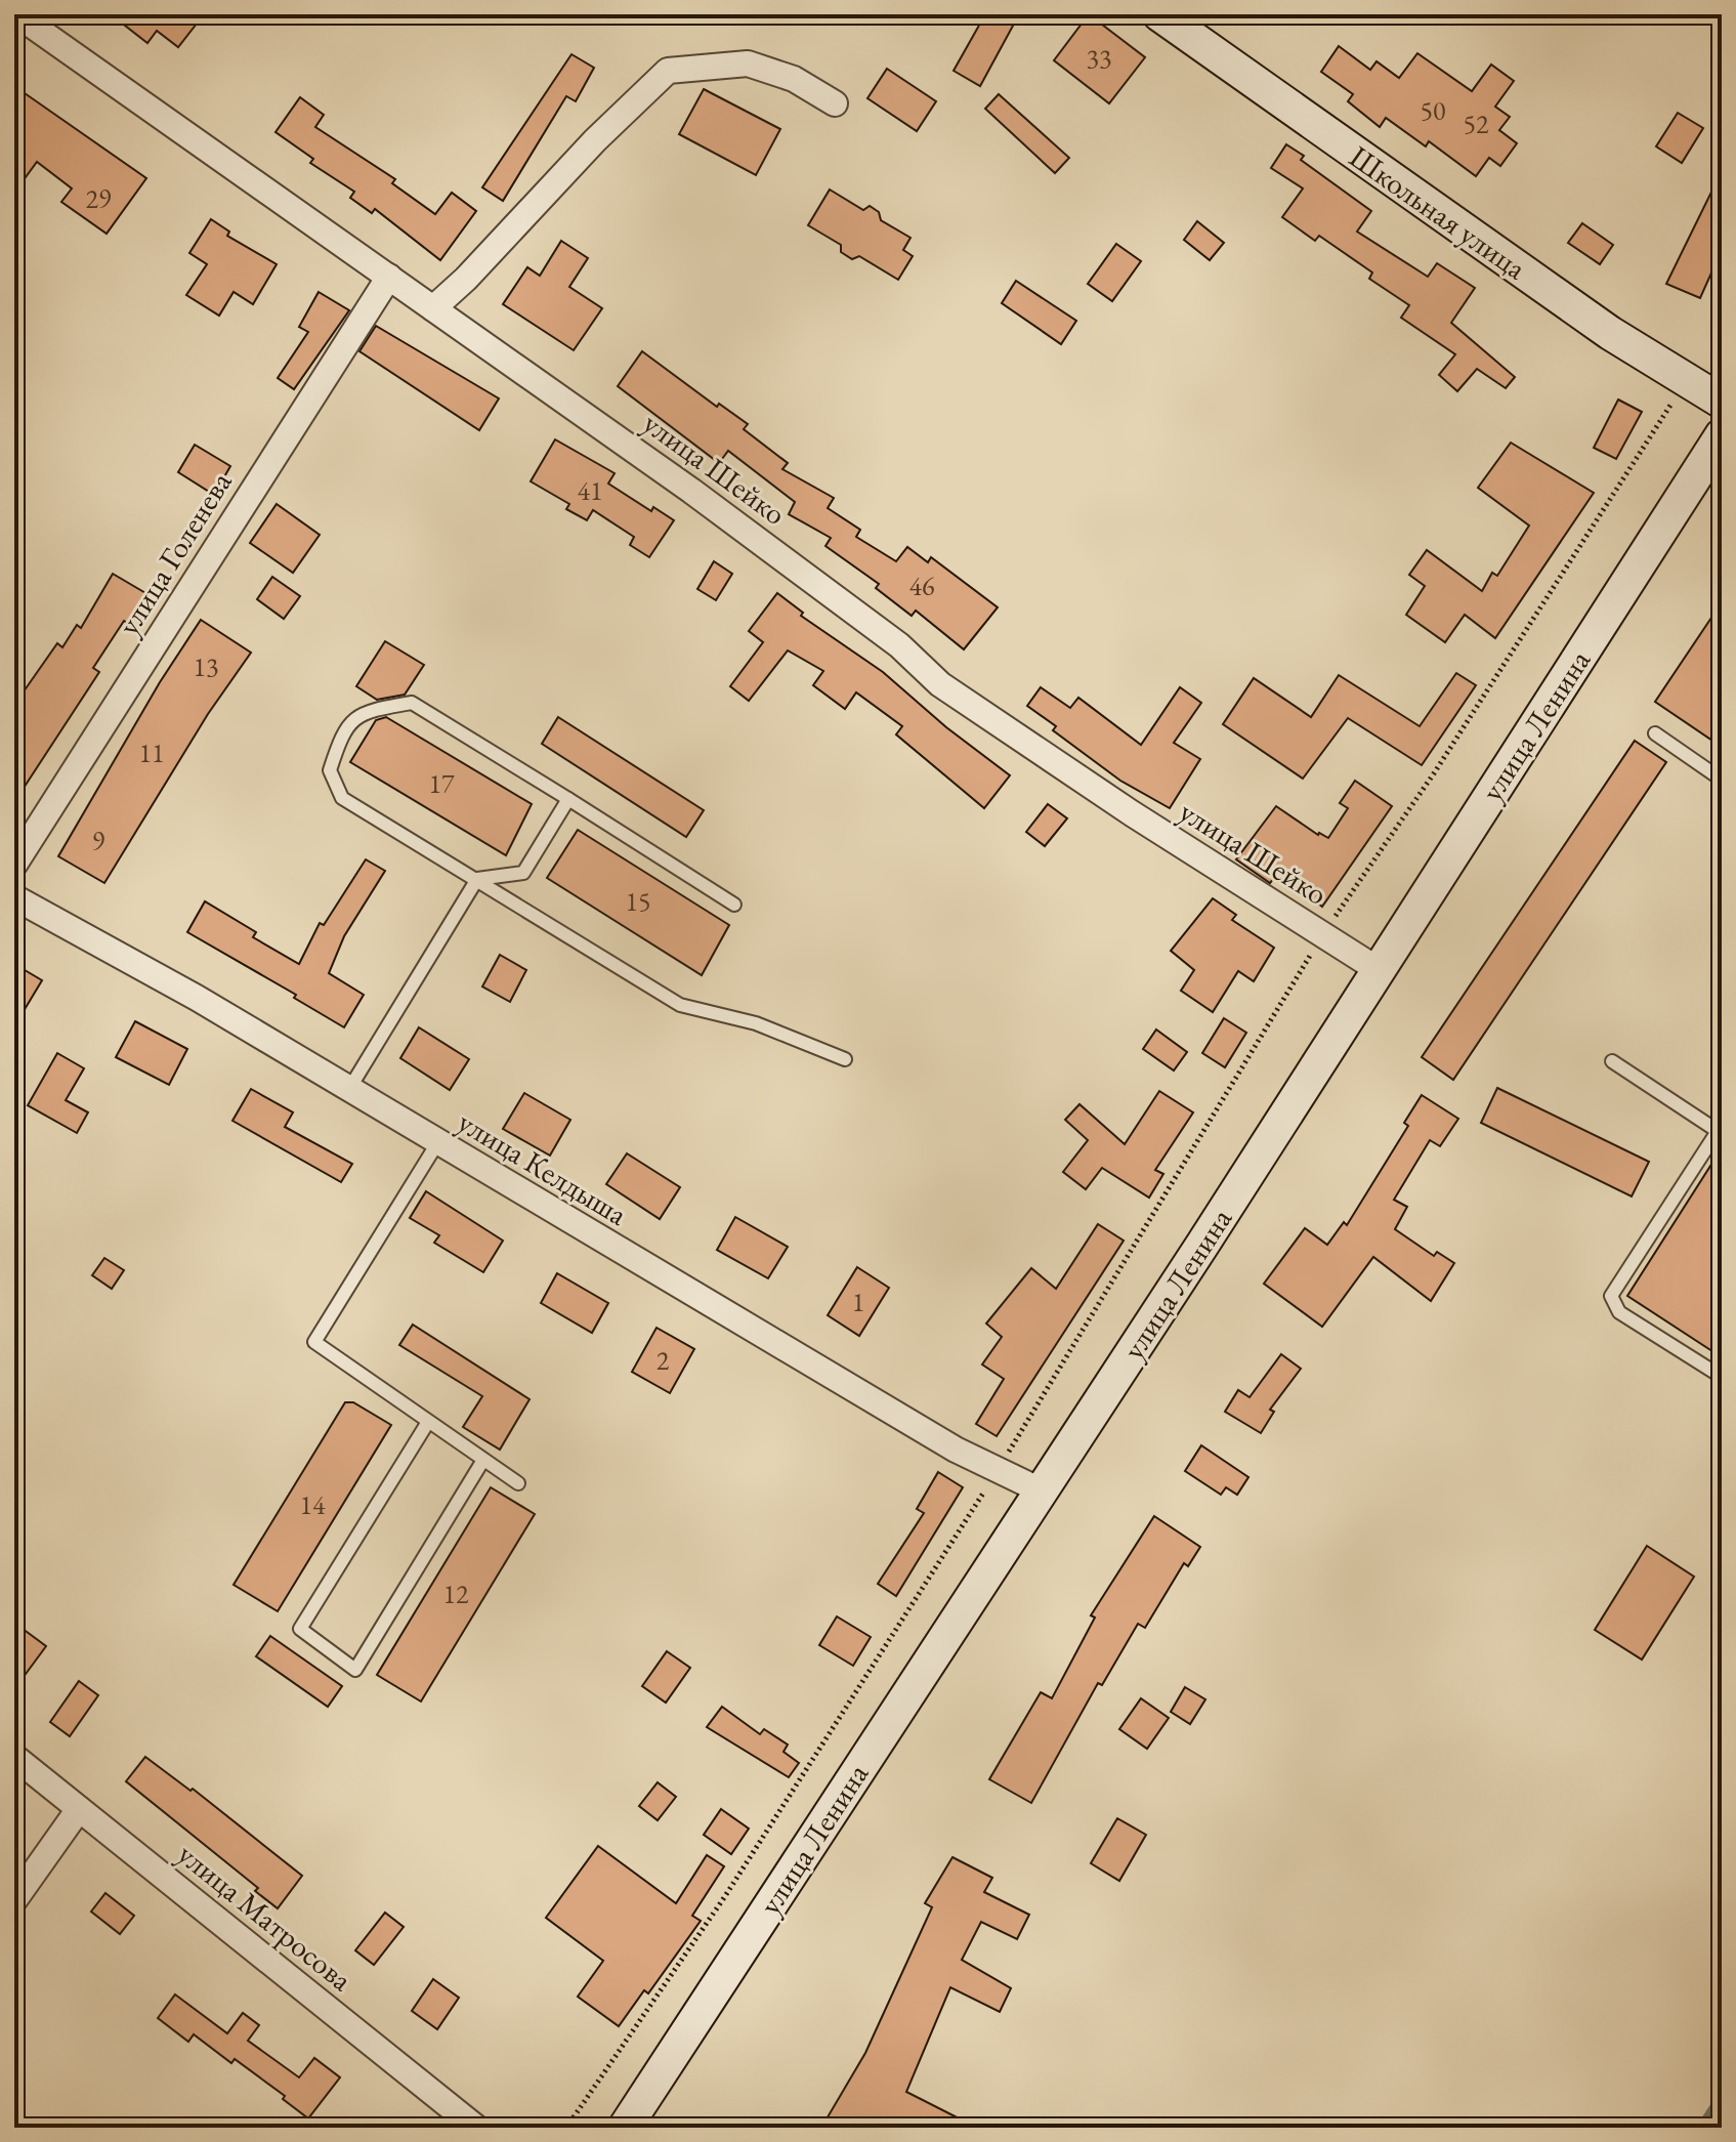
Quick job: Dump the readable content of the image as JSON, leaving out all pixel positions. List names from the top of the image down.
{
  "streets": {
    "street": [
      "Школьная улица",
      "улица Шейко",
      "улица Голенева",
      "улица Ленина",
      "улица Келдыша",
      "улица Матросова"
    ]
  },
  "crossings": [
    ["улица Шейко", "улица Голенева"],
    ["улица Шейко", "улица Ленина"],
    ["улица Ленина", "улица Келдыша"]
  ],
  "house_numbers": [
    "33",
    "50",
    "52",
    "29",
    "41",
    "46",
    "13",
    "11",
    "17",
    "9",
    "15",
    "1",
    "2",
    "14",
    "12"
  ]
}
